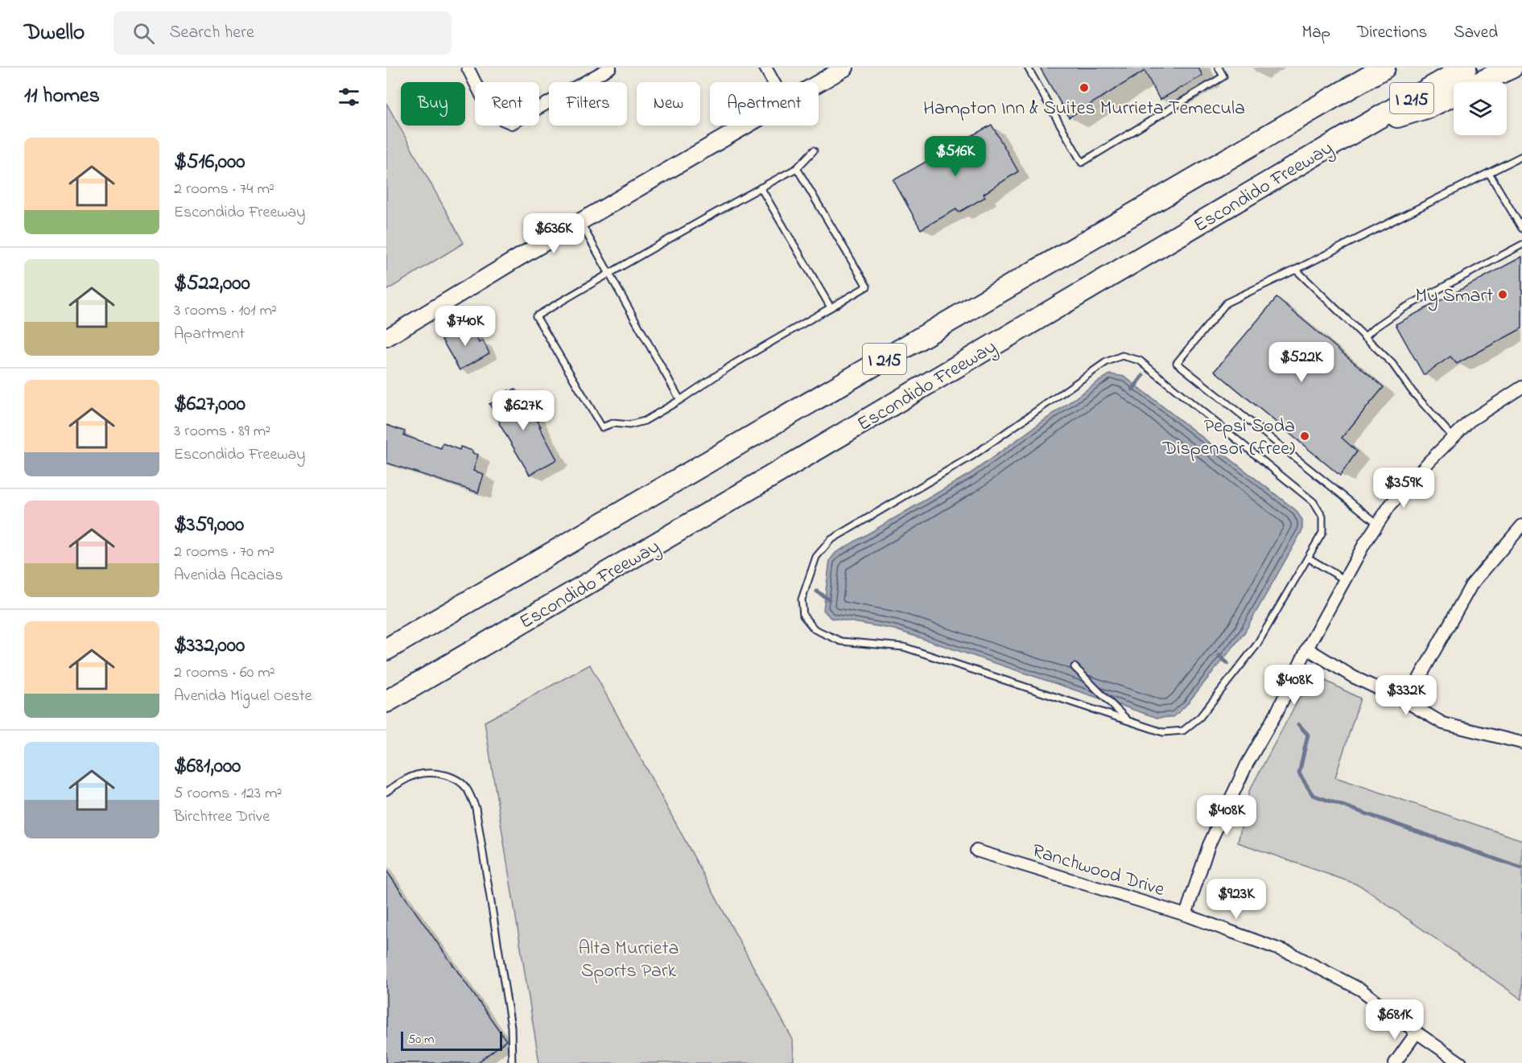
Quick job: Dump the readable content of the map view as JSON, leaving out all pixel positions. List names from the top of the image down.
{
  "streets": {
    "highway": ["I 215", "Escondido Freeway"],
    "street": ["Ranchwood Drive"]
  },
  "parks": ["Alta Murrieta Sports Park"],
  "places": ["Hampton Inn & Suites Murrieta Temecula", "My Smart", "Pepsi Soda Dispensor (free)"],
  "scale_bar": "50 m",
  "page": {
    "header": "Dwello",
    "search": "Search here",
    "nav": ["Map", "Directions", "Saved"],
    "heading": "11 homes",
    "chip": [
      "Buy",
      "Rent",
      "Filters",
      "New",
      "Apartment"
    ],
    "list": [
      {
        "name": "$516,000",
        "note": "2 rooms · 74 m² · Escondido Freeway"
      },
      {
        "name": "$522,000",
        "note": "3 rooms · 101 m² · Apartment"
      },
      {
        "name": "$627,000",
        "note": "3 rooms · 89 m² · Escondido Freeway"
      },
      {
        "name": "$359,000",
        "note": "2 rooms · 70 m² · Avenida Acacias"
      },
      {
        "name": "$332,000",
        "note": "2 rooms · 60 m² · Avenida Miguel Oeste"
      },
      {
        "name": "$681,000",
        "note": "5 rooms · 123 m² · Birchtree Drive"
      }
    ],
    "price": [
      "$516K",
      "$636K",
      "$740K",
      "$522K",
      "$627K",
      "$359K",
      "$408K",
      "$332K",
      "$408K",
      "$923K",
      "$681K"
    ],
    "scale": "50 m"
  }
}
